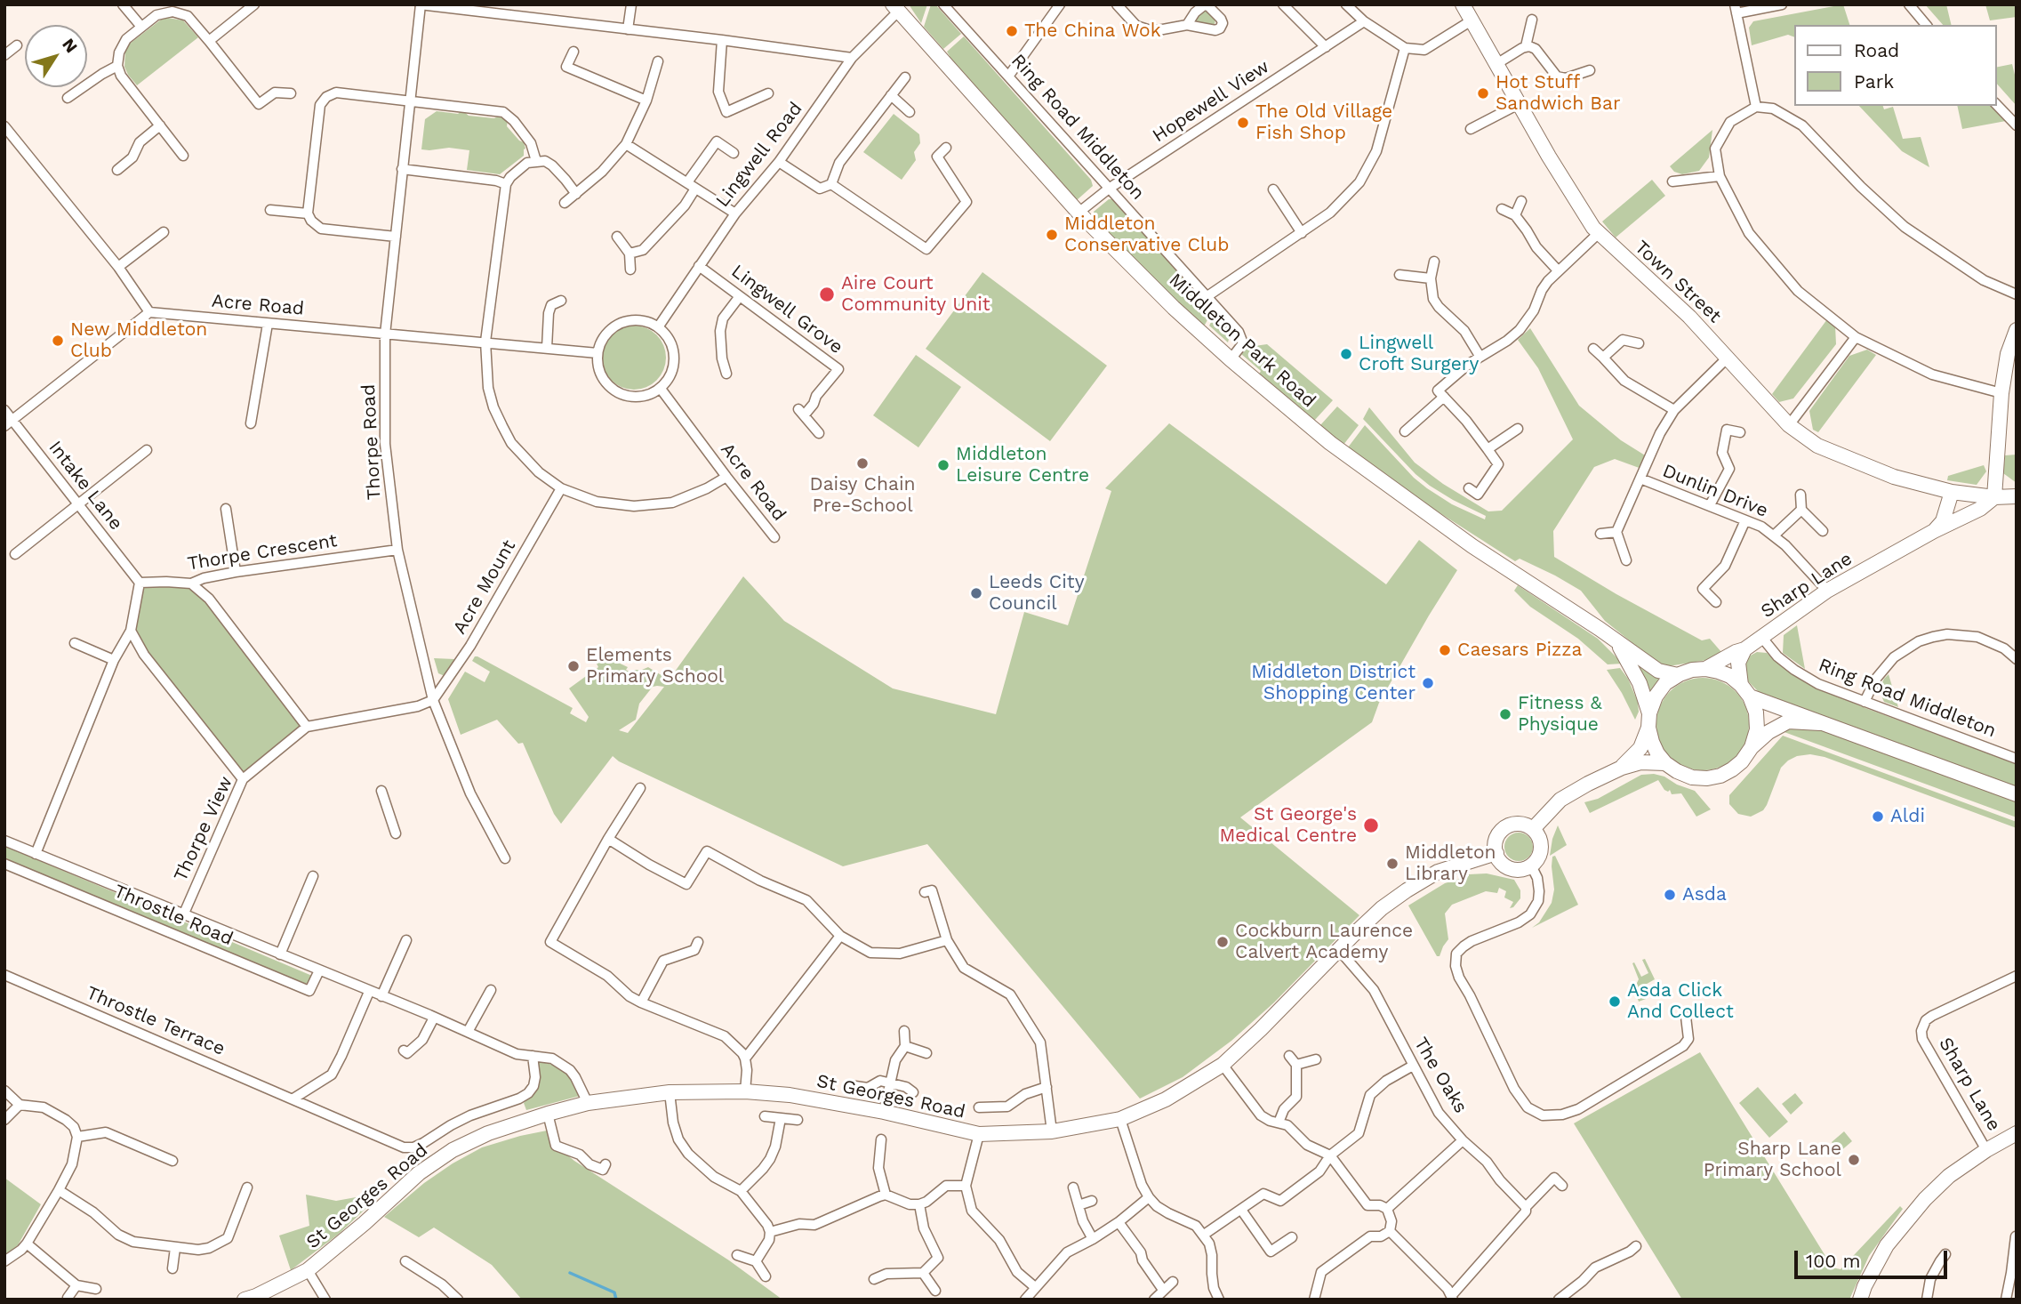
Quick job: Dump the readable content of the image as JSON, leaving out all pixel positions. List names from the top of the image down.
{
  "streets": {
    "street": [
      "Hopewell View",
      "Ring Road Middleton",
      "Lingwell Road",
      "Town Street",
      "Acre Road",
      "Lingwell Grove",
      "Middleton Park Road",
      "Thorpe Road",
      "Intake Lane",
      "Dunlin Drive",
      "Thorpe Crescent",
      "Sharp Lane",
      "Acre Mount",
      "Thorpe View",
      "Throstle Road",
      "Throstle Terrace",
      "The Oaks",
      "St Georges Road"
    ]
  },
  "crossings": [
    ["Hopewell View", "Ring Road Middleton"],
    ["Hopewell View", "Middleton Park Road"],
    ["Ring Road Middleton", "Middleton Park Road"],
    ["Ring Road Middleton", "Sharp Lane"],
    ["Lingwell Road", "Acre Road"],
    ["Lingwell Road", "Lingwell Grove"],
    ["Lingwell Road", "Middleton Park Road"],
    ["Acre Road", "Thorpe Road"],
    ["Middleton Park Road", "Sharp Lane"],
    ["Thorpe Road", "Thorpe Crescent"],
    ["Thorpe Road", "Acre Mount"],
    ["Thorpe Road", "Thorpe View"],
    ["Intake Lane", "Thorpe Crescent"],
    ["Dunlin Drive", "Sharp Lane"],
    ["Acre Mount", "Thorpe View"],
    ["Thorpe View", "Throstle Road"],
    ["Throstle Road", "Throstle Terrace"],
    ["Throstle Road", "St Georges Road"],
    ["The Oaks", "St Georges Road"]
  ],
  "places": [
    "The China Wok",
    "Hot Stuff Sandwich Bar",
    "The Old Village Fish Shop",
    "Middleton Conservative Club",
    "Aire Court Community Unit",
    "New Middleton Club",
    "Lingwell Croft Surgery",
    "Daisy Chain Pre-School",
    "Middleton Leisure Centre",
    "Leeds City Council",
    "Caesars Pizza",
    "Elements Primary School",
    "Middleton District Shopping Center",
    "Fitness & Physique",
    "Aldi",
    "St George's Medical Centre",
    "Middleton Library",
    "Asda",
    "Cockburn Laurence Calvert Academy",
    "Asda Click And Collect",
    "Sharp Lane Primary School"
  ],
  "legend": ["Road", "Park"],
  "scale_bar": "100 m",
  "north": "top right"
}
